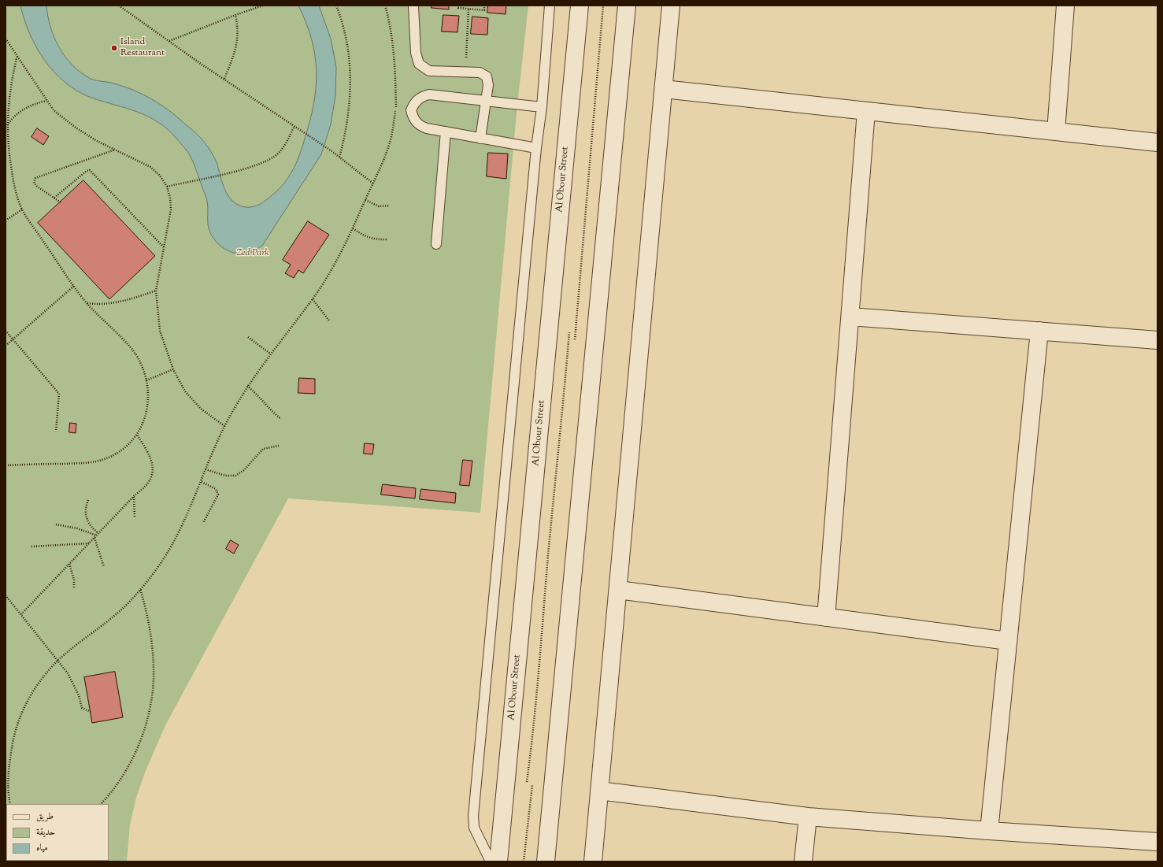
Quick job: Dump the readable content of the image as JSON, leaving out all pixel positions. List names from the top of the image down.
{
  "streets": {
    "street": ["Al Obour Street"]
  },
  "parks": ["Zed Park"],
  "places": ["Island Restaurant"],
  "legend": ["طريق", "حديقة", "مياه"]
}
